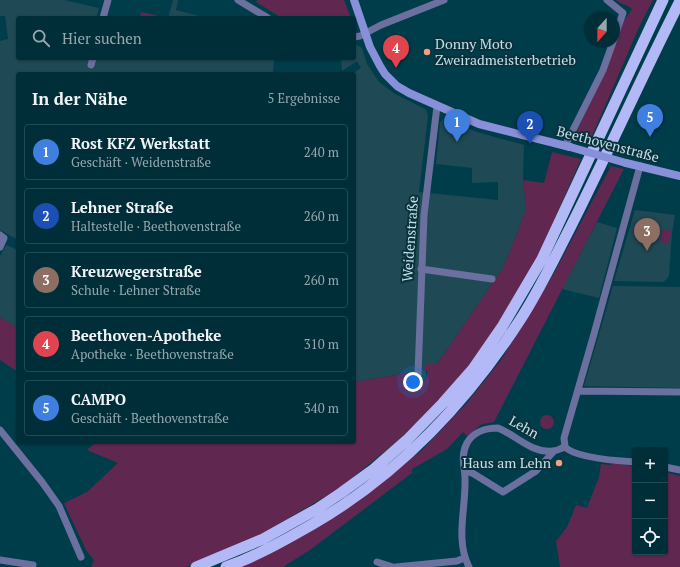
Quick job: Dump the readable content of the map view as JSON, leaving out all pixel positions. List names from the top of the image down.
{
  "streets": {
    "main road": ["Beethovenstraße"],
    "street": ["Weidenstraße", "Lehn"]
  },
  "crossings": [
    ["Beethovenstraße", "Weidenstraße"]
  ],
  "places": ["Donny Moto Zweiradmeisterbetrieb", "Haus am Lehn"],
  "north": "bottom",
  "page": {
    "search": "Hier suchen",
    "pins": [
      "4",
      "5",
      "1",
      "2",
      "3"
    ],
    "heading": ["In der Nähe", "5 Ergebnisse"],
    "list": [
      {
        "mark": "1",
        "name": "Rost KFZ Werkstatt",
        "note": "Geschäft · Weidenstraße",
        "value": "240 m"
      },
      {
        "mark": "2",
        "name": "Lehner Straße",
        "note": "Haltestelle · Beethovenstraße",
        "value": "260 m"
      },
      {
        "mark": "3",
        "name": "Kreuzwegerstraße",
        "note": "Schule · Lehner Straße",
        "value": "260 m"
      },
      {
        "mark": "4",
        "name": "Beethoven-Apotheke",
        "note": "Apotheke · Beethovenstraße",
        "value": "310 m"
      },
      {
        "mark": "5",
        "name": "CAMPO",
        "note": "Geschäft · Beethovenstraße",
        "value": "340 m"
      }
    ],
    "map_buttons": ["+", "−"]
  }
}
